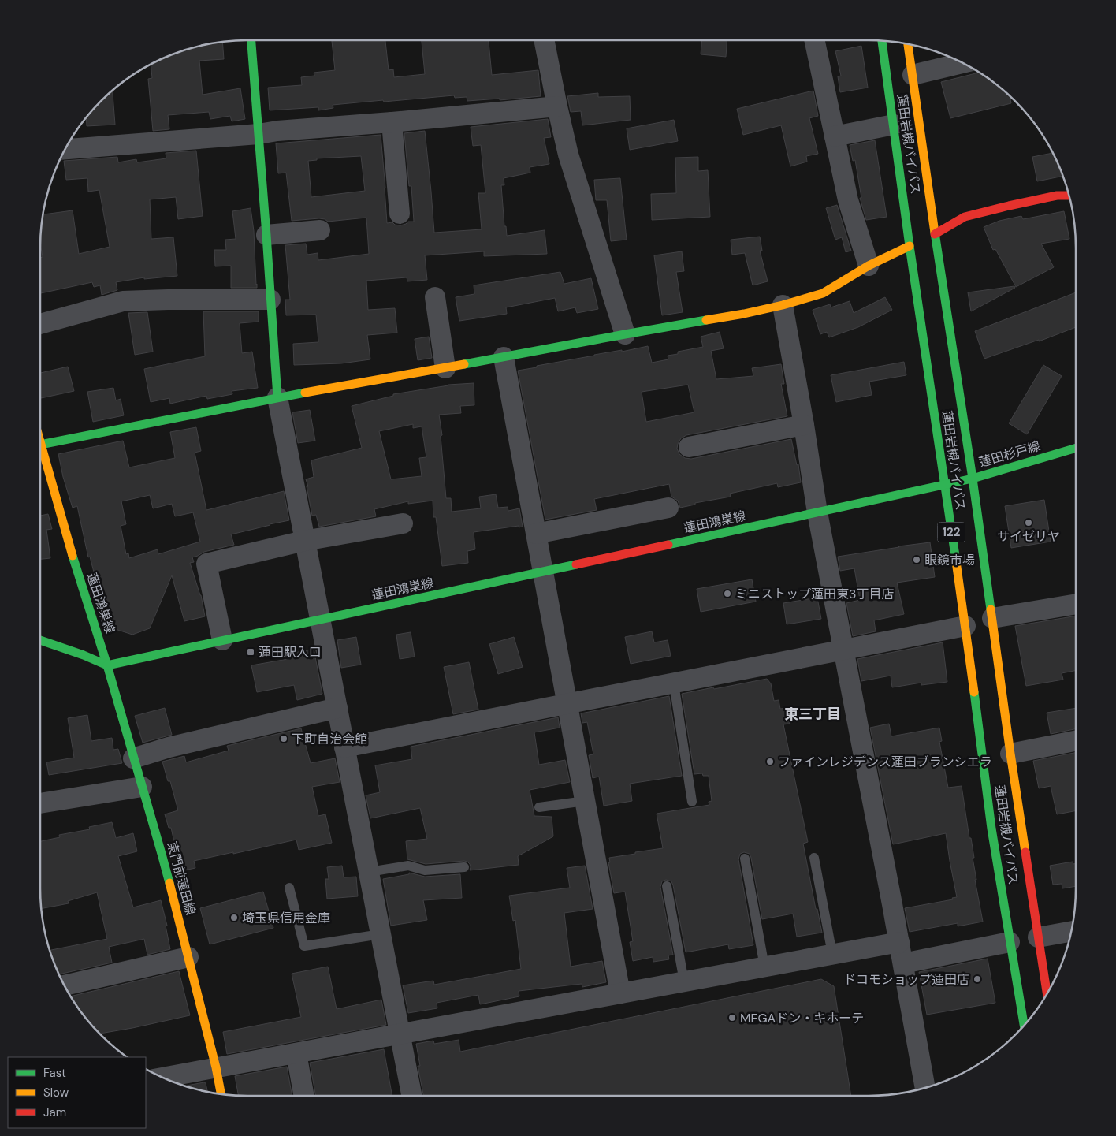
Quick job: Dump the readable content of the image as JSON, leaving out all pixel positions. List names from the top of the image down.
{
  "streets": {
    "main road": [
      "蓮田岩槻バイパス",
      "蓮田杉戸線",
      "蓮田鴻巣線",
      "122",
      "東門前蓮田線"
    ]
  },
  "crossings": [
    ["蓮田岩槻バイパス", "蓮田杉戸線"],
    ["蓮田岩槻バイパス", "蓮田鴻巣線"],
    ["蓮田杉戸線", "蓮田鴻巣線"],
    ["蓮田鴻巣線", "東門前蓮田線"]
  ],
  "districts": ["東三丁目"],
  "places": {
    "other": [
      "サイゼリヤ",
      "眼鏡市場",
      "ミニストップ蓮田東3丁目店",
      "下町自治会館",
      "ファインレジデンス蓮田ブランシエラ",
      "埼玉県信用金庫",
      "ドコモショップ蓮田店",
      "MEGAドン・キホーテ"
    ],
    "transit": ["蓮田駅入口"]
  },
  "legend": ["Fast", "Slow", "Jam"]
}
